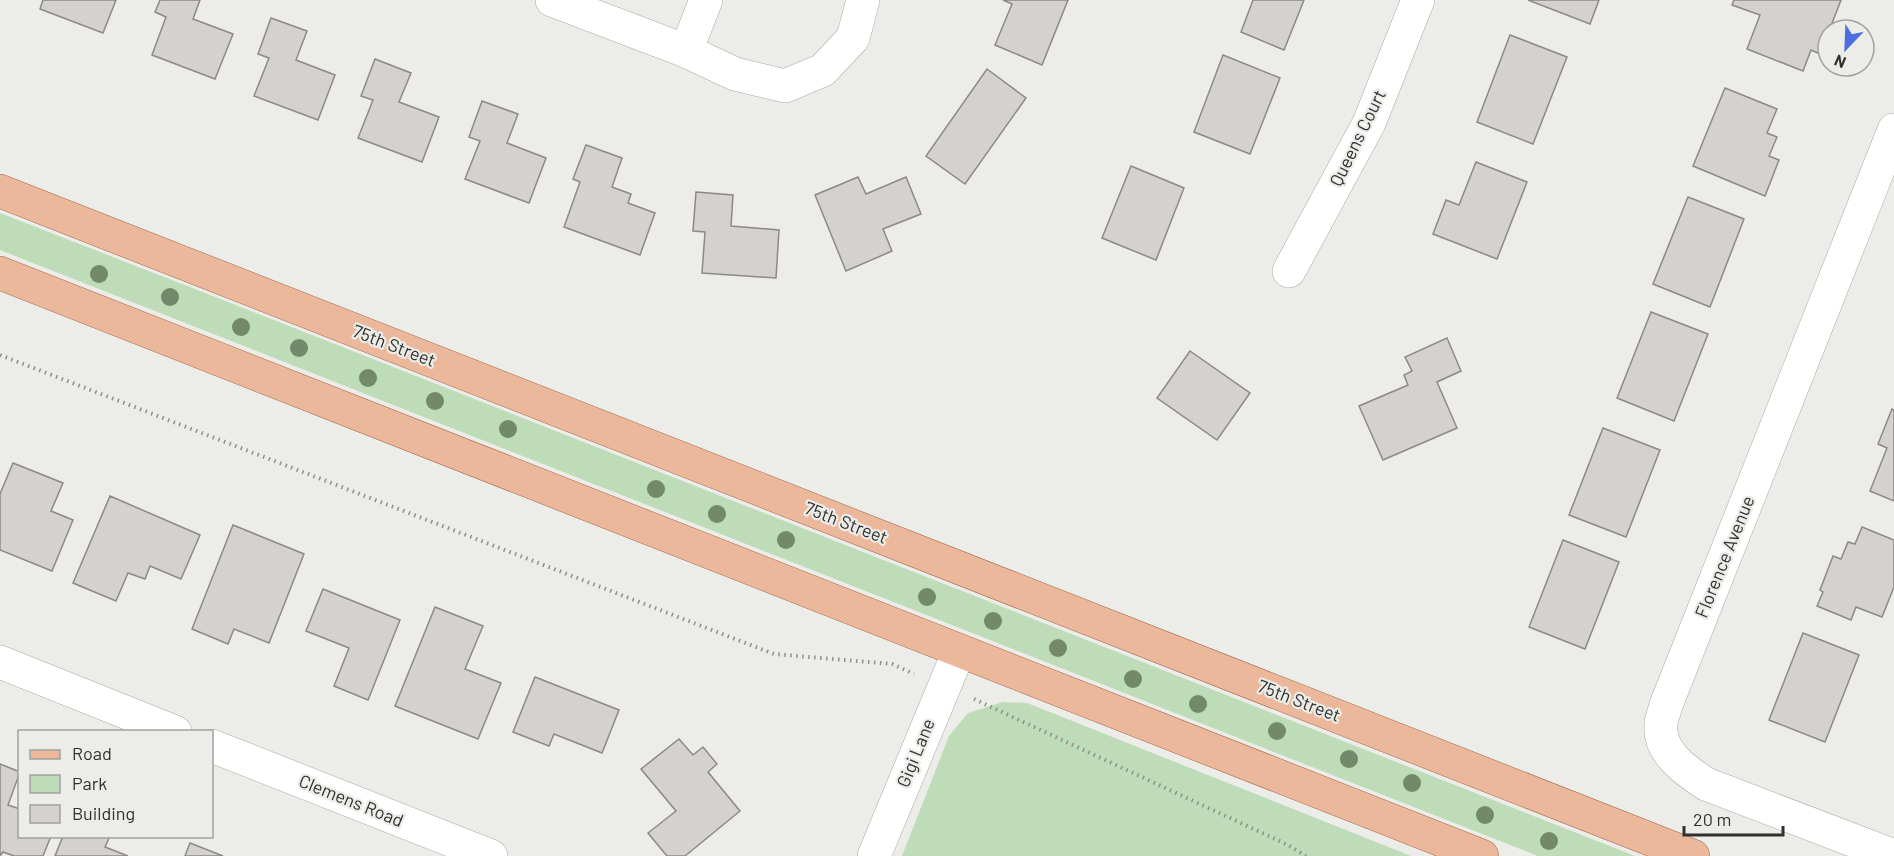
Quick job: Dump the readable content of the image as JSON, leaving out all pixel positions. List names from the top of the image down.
{
  "streets": {
    "main road": ["75th Street"],
    "street": [
      "Queens Court",
      "Florence Avenue",
      "Gigi Lane",
      "Clemens Road"
    ]
  },
  "legend": ["Road", "Park", "Building"],
  "scale_bar": "20 m",
  "north": "bottom left"
}
